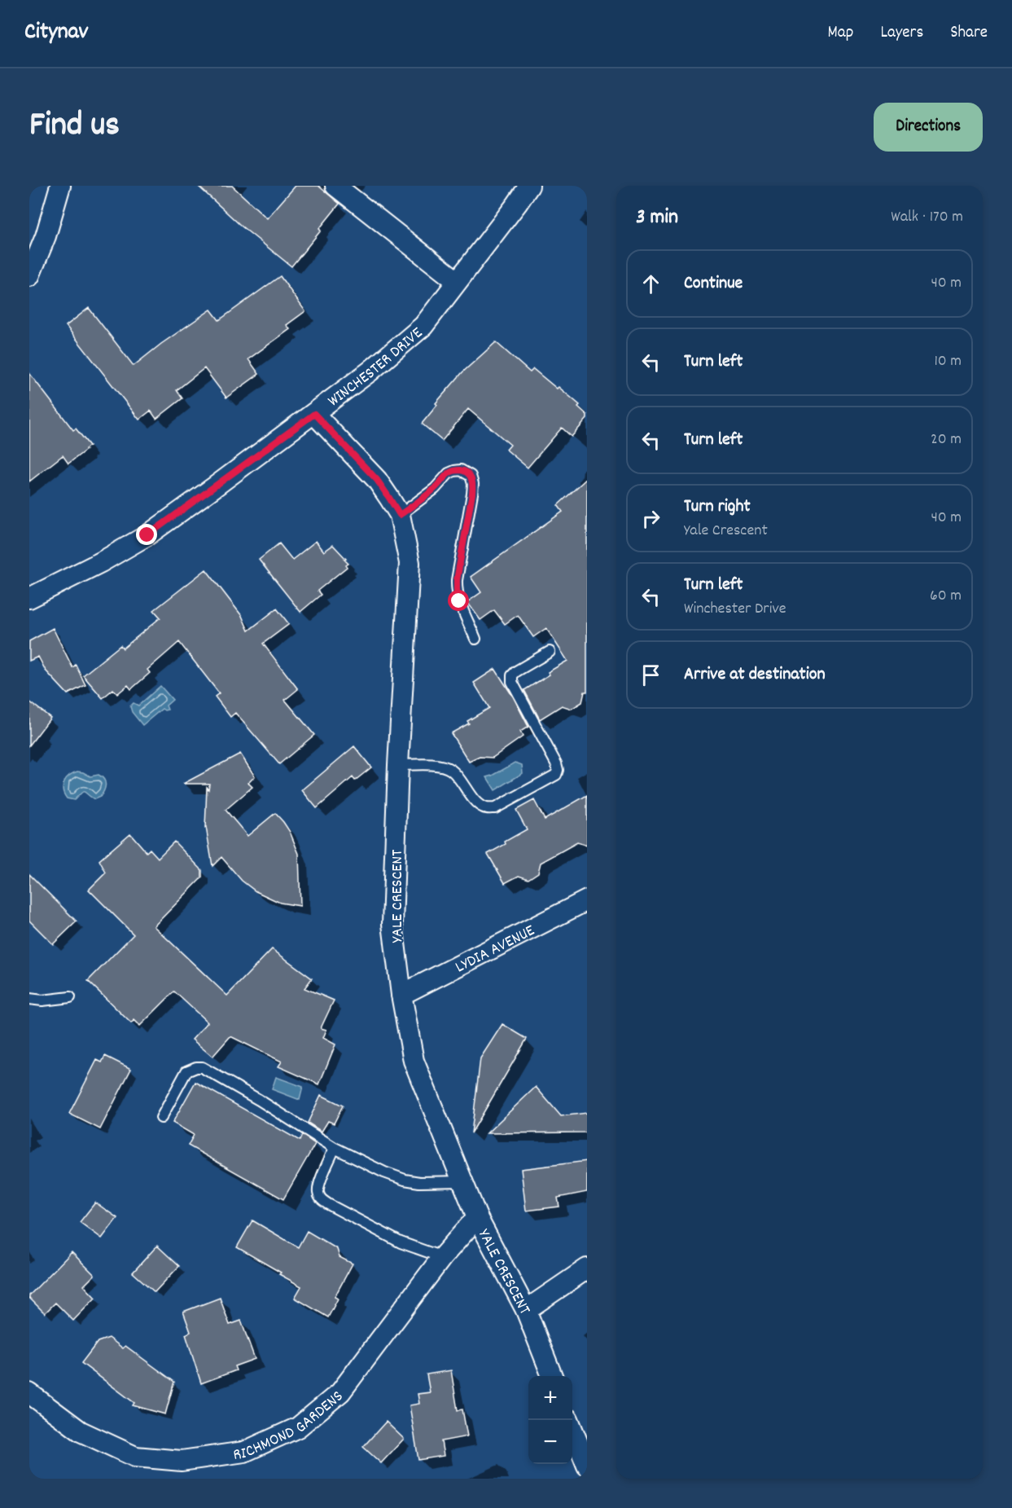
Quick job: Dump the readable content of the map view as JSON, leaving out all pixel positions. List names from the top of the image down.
{
  "streets": {
    "street": [
      "WINCHESTER DRIVE",
      "YALE CRESCENT",
      "LYDIA AVENUE",
      "RICHMOND GARDENS"
    ]
  },
  "crossings": [
    ["WINCHESTER DRIVE", "YALE CRESCENT"],
    ["YALE CRESCENT", "LYDIA AVENUE"],
    ["YALE CRESCENT", "RICHMOND GARDENS"]
  ],
  "page": {
    "header": "Citynav",
    "nav": ["Map", "Layers", "Share"],
    "title": "Find us",
    "buttons": "Directions",
    "heading": ["3 min", "Walk · 170 m"],
    "list": [
      ["Continue", "40 m"],
      ["Turn left", "10 m"],
      ["Turn left", "20 m"],
      ["Turn right", "Yale Crescent", "40 m"],
      ["Turn left", "Winchester Drive", "60 m"],
      "Arrive at destination"
    ],
    "map_buttons": ["+", "−"]
  }
}
